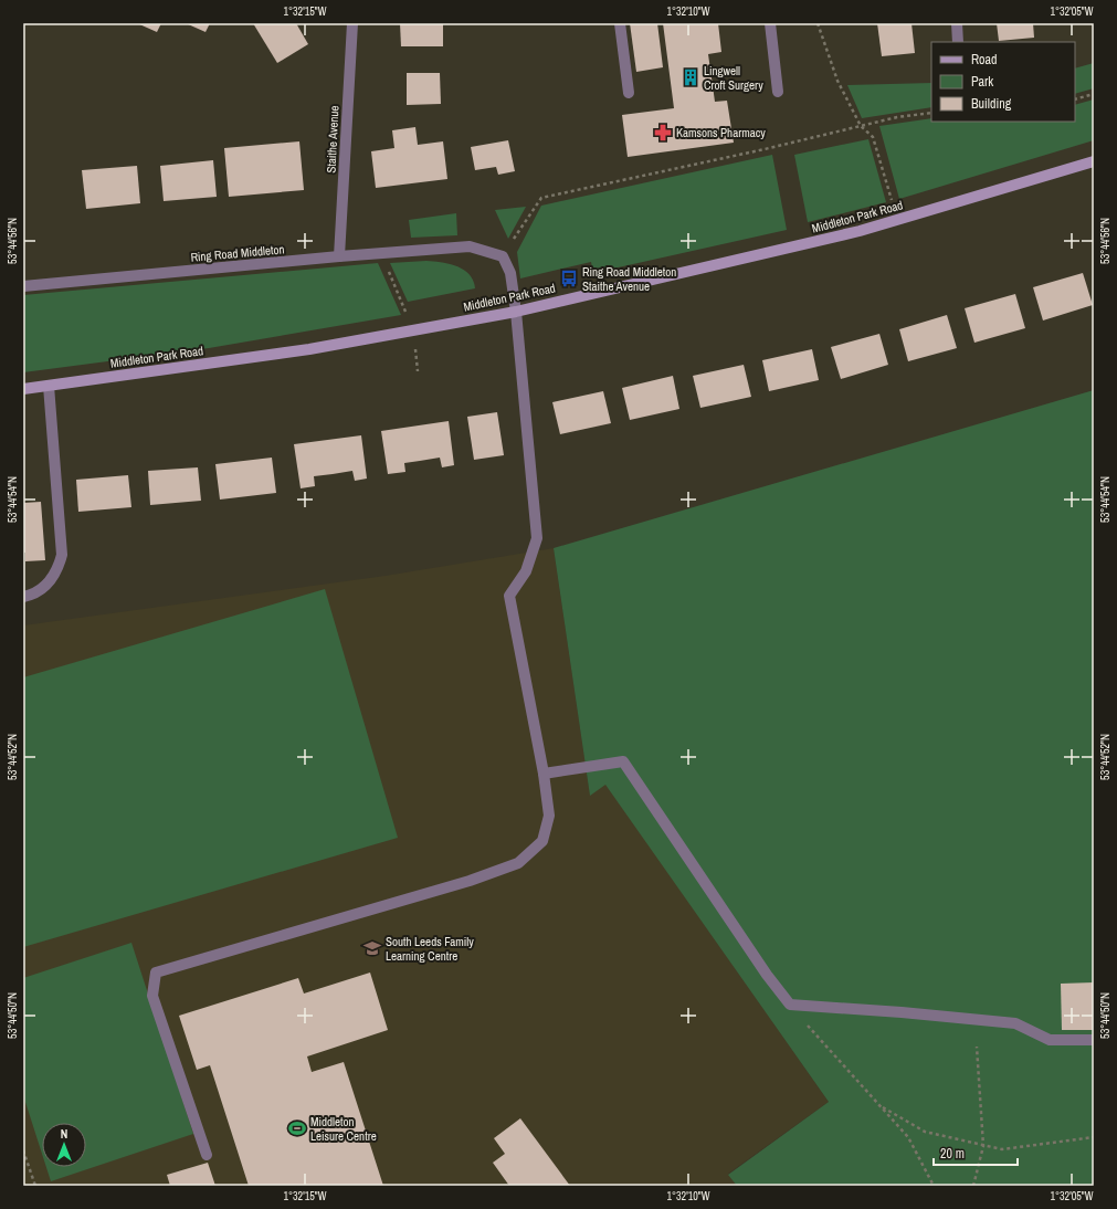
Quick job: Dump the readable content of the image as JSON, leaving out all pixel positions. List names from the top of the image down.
{
  "streets": {
    "street": ["Staithe Avenue", "Middleton Park Road", "Ring Road Middleton"]
  },
  "crossings": [
    ["Staithe Avenue", "Ring Road Middleton"]
  ],
  "places": {
    "building": ["Lingwell Croft Surgery"],
    "pharmacy": ["Kamsons Pharmacy"],
    "bus stop": ["Ring Road Middleton Staithe Avenue"],
    "school or university": ["South Leeds Family Learning Centre"],
    "sports": ["Middleton Leisure Centre"]
  },
  "legend": ["Road", "Park", "Building"],
  "scale_bar": "20 m",
  "north": "top",
  "coordinates": [
    "1°32'15\"W",
    "1°32'10\"W",
    "1°32'05\"W",
    "53°44'56\"N",
    "53°44'54\"N",
    "53°44'52\"N",
    "53°44'50\"N"
  ]
}
